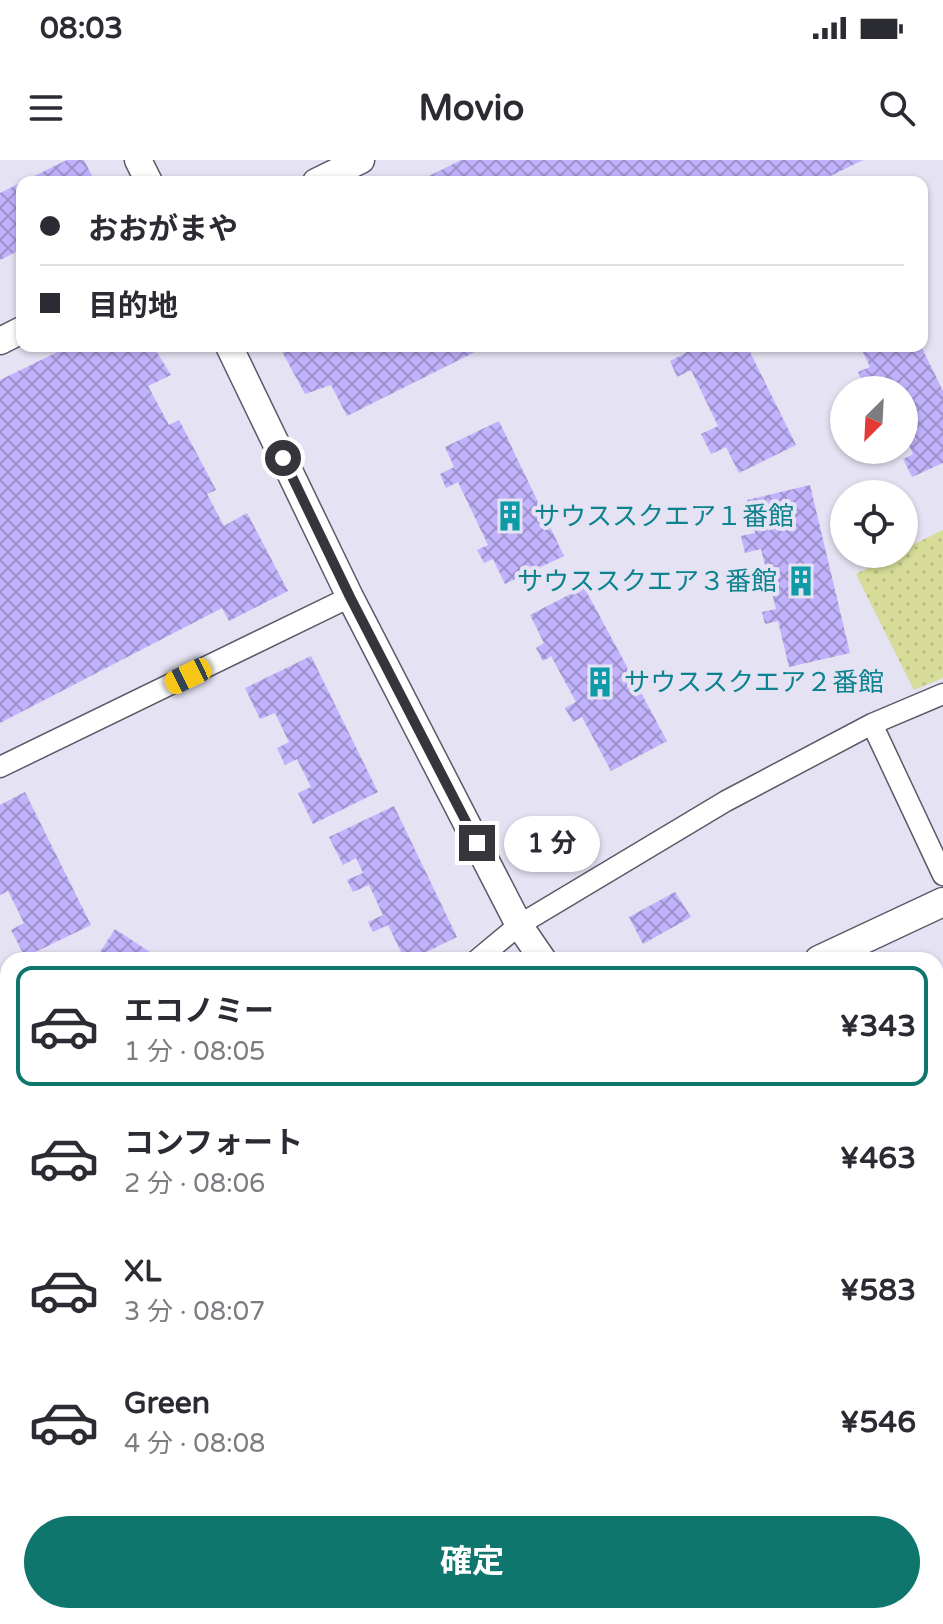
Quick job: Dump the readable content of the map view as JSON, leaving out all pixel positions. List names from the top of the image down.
{
  "places": {
    "building": ["サウススクエア１番館", "サウススクエア３番館", "サウススクエア２番館"]
  },
  "north": "bottom left",
  "page": {
    "status": "08:03",
    "header": "Movio",
    "banner": ["おおがまや", "目的地"],
    "bubble": "1 分",
    "list": [
      {
        "name": "エコノミー",
        "note": "1 分 · 08:05",
        "value": "¥343"
      },
      {
        "name": "コンフォート",
        "note": "2 分 · 08:06",
        "value": "¥463"
      },
      {
        "name": "XL",
        "note": "3 分 · 08:07",
        "value": "¥583"
      },
      {
        "name": "Green",
        "note": "4 分 · 08:08",
        "value": "¥546"
      }
    ],
    "buttons": "確定"
  }
}
